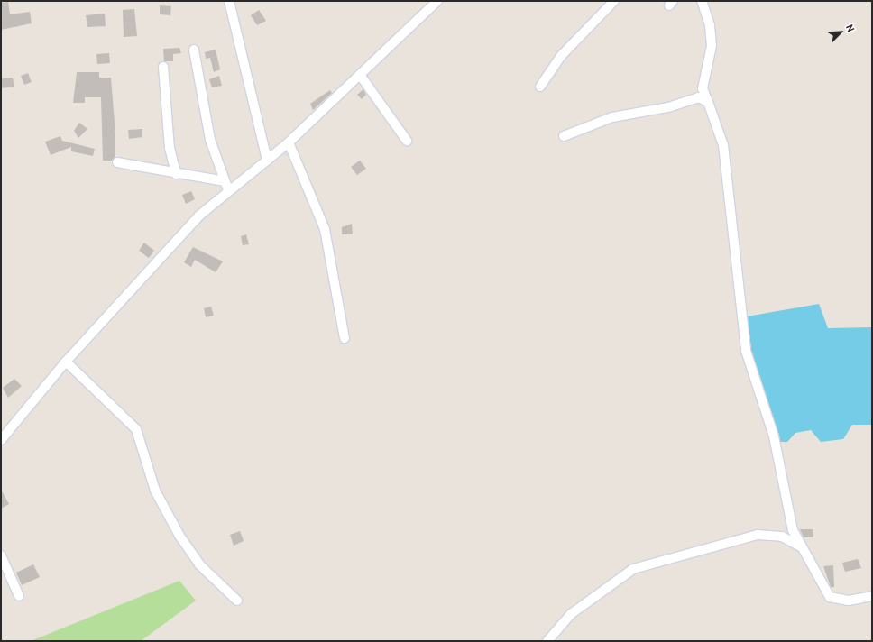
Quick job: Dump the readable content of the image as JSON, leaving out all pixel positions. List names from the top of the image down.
{
  "north": "top right"
}
